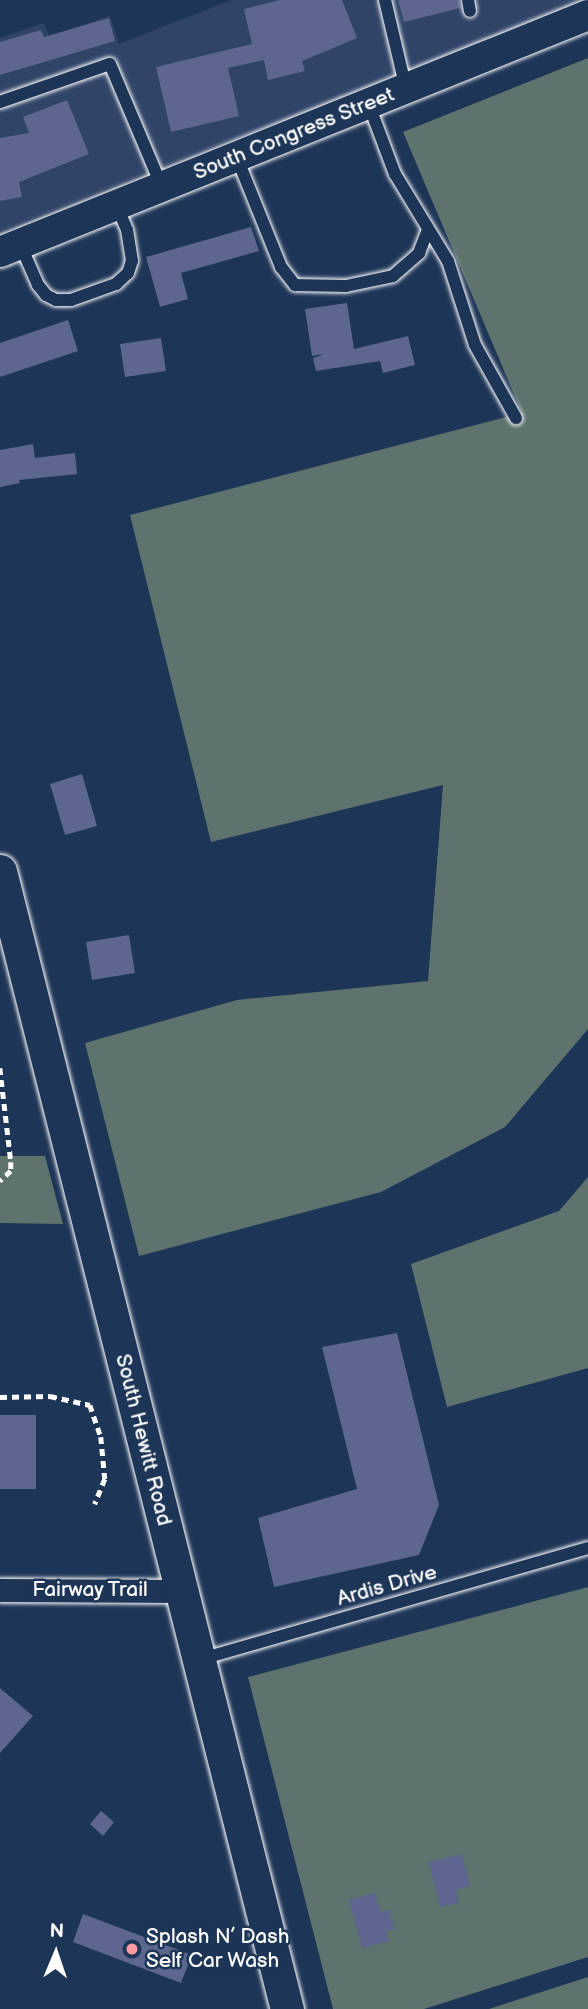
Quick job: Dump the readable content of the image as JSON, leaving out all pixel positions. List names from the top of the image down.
{
  "streets": {
    "main road": ["South Hewitt Road"],
    "street": ["South Congress Street", "Fairway Trail"],
    "lane": ["Ardis Drive"]
  },
  "crossings": [
    ["South Hewitt Road", "Ardis Drive"],
    ["South Hewitt Road", "Fairway Trail"]
  ],
  "places": ["Splash N’ Dash Self Car Wash"],
  "north": "top"
}
